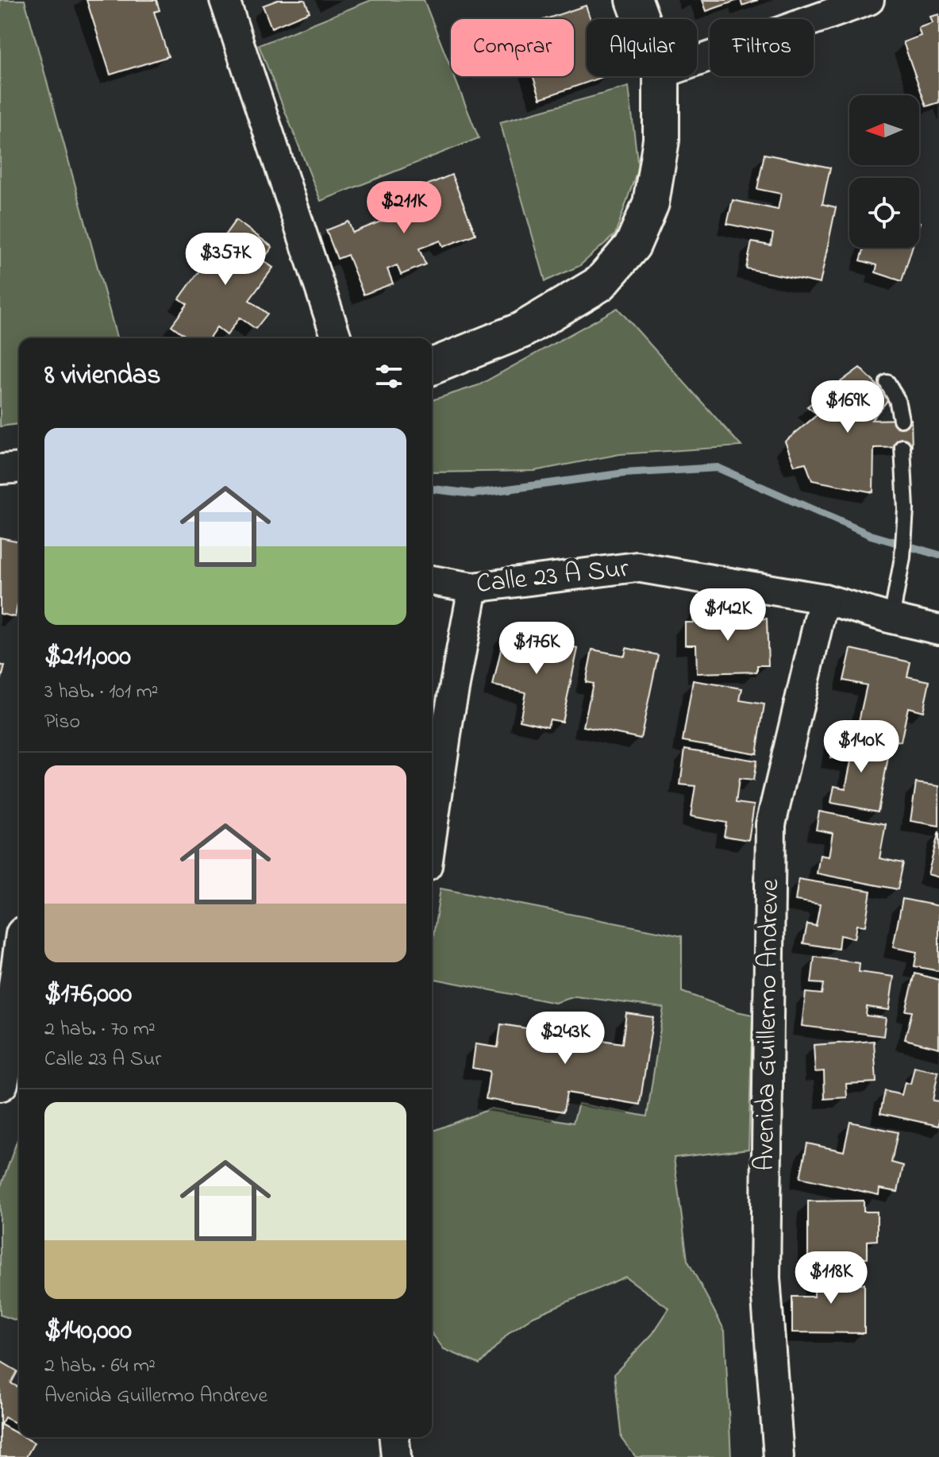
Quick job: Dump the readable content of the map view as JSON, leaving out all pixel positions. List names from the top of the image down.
{
  "streets": {
    "street": ["Calle 23 A Sur", "Avenida Guillermo Andreve"]
  },
  "crossings": [
    ["Calle 23 A Sur", "Avenida Guillermo Andreve"]
  ],
  "north": "left",
  "page": {
    "chip": ["Comprar", "Alquilar", "Filtros"],
    "price": [
      "$211K",
      "$357K",
      "$169K",
      "$142K",
      "$176K",
      "$140K",
      "$243K",
      "$118K"
    ],
    "heading": "8 viviendas",
    "list": [
      {
        "name": "$211,000",
        "note": "3 hab. · 101 m² · Piso"
      },
      {
        "name": "$176,000",
        "note": "2 hab. · 70 m² · Calle 23 A Sur"
      },
      {
        "name": "$140,000",
        "note": "2 hab. · 64 m² · Avenida Guillermo Andreve"
      }
    ]
  }
}
